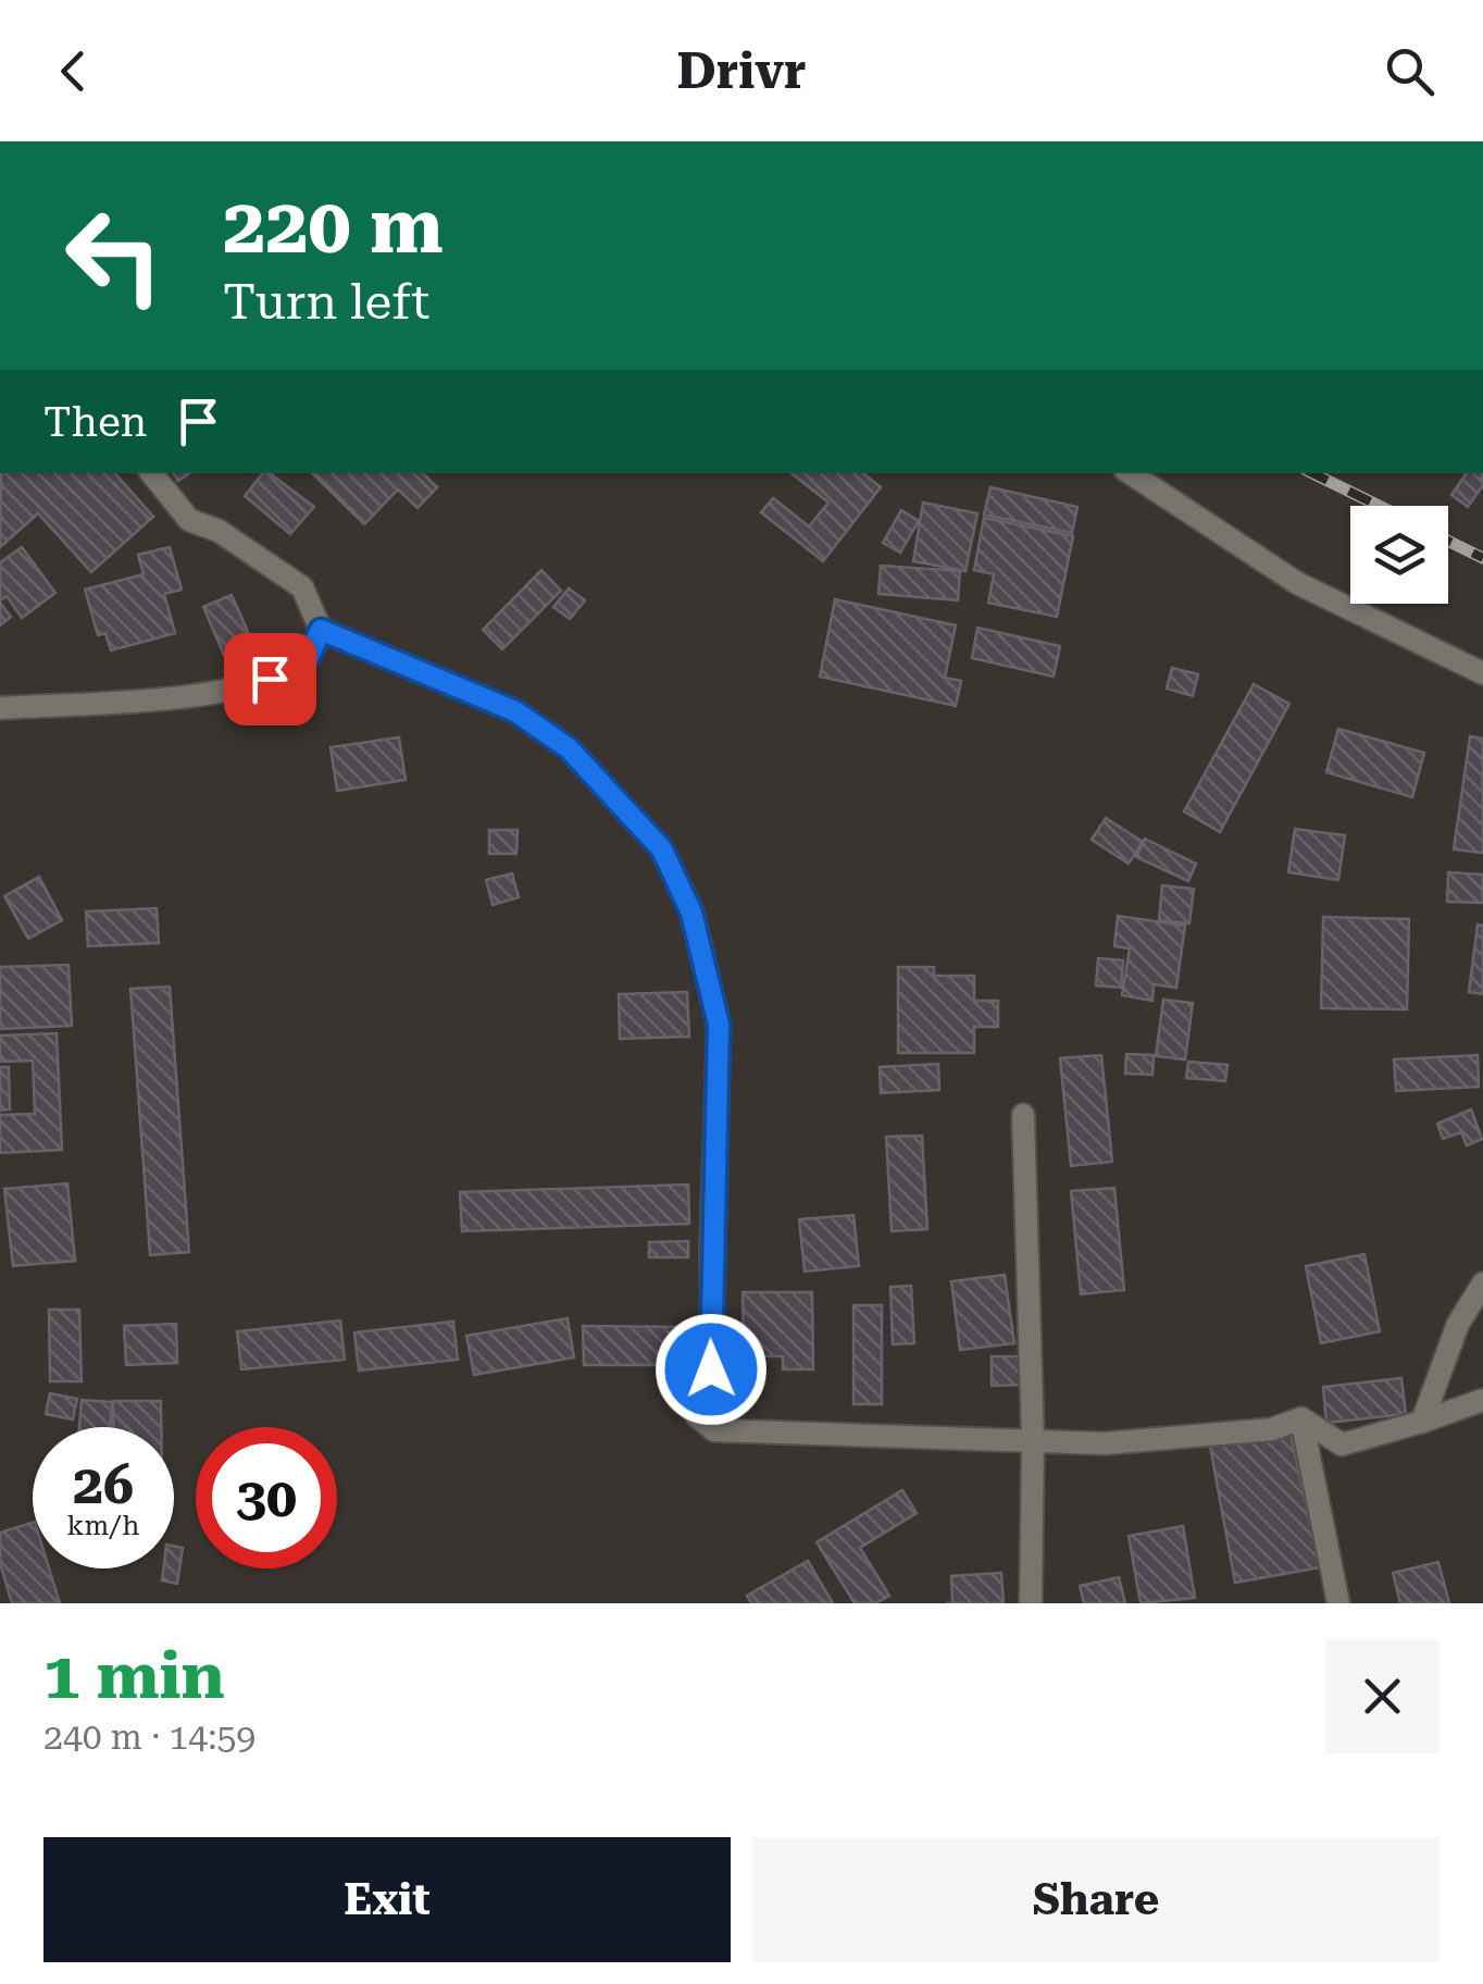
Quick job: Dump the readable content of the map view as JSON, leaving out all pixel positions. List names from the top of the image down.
{
  "page": {
    "header": "Drivr",
    "turn": ["220 m", "Turn left"],
    "then": "Then",
    "speed": "26 km/h",
    "limit": "30",
    "heading": ["1 min", "240 m · 14:59"],
    "buttons": ["Exit", "Share"]
  }
}
